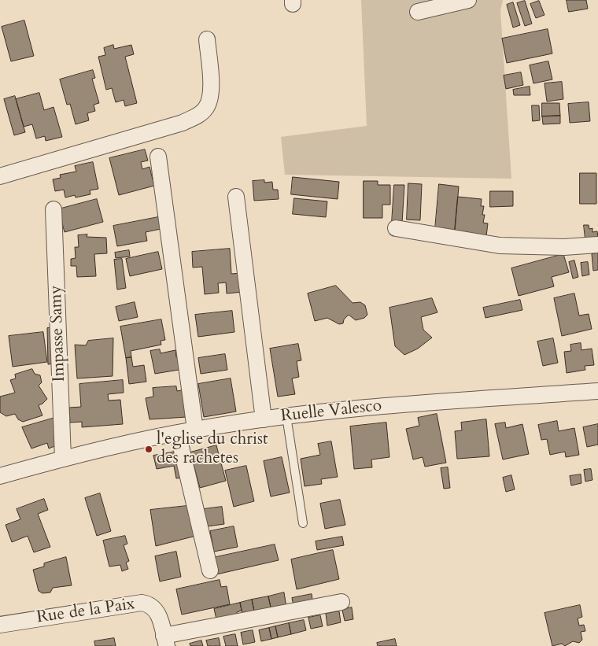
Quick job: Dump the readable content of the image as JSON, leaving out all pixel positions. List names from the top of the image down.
{
  "streets": {
    "street": ["Impasse Samy", "Ruelle Valesco", "Rue de la Paix"]
  },
  "crossings": [
    ["Impasse Samy", "Ruelle Valesco"]
  ],
  "places": ["l'eglise du christ des rachetes"]
}
